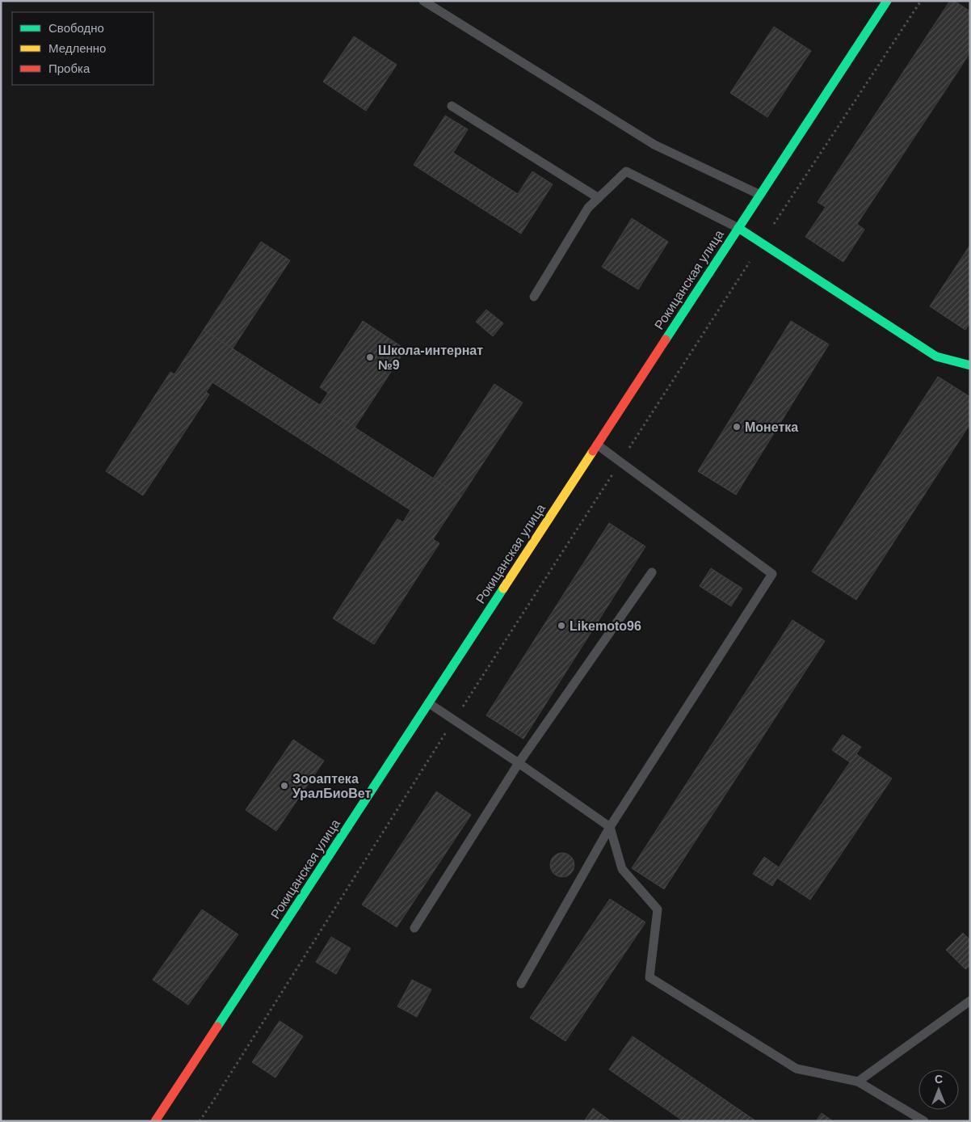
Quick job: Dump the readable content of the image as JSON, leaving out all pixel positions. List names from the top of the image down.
{
  "streets": {
    "street": ["Рокицанская улица"]
  },
  "places": [
    "Школа-интернат №9",
    "Монетка",
    "Likemoto96",
    "Зооаптека УралБиоВет"
  ],
  "legend": ["Свободно", "Медленно", "Пробка"],
  "north": "top"
}
